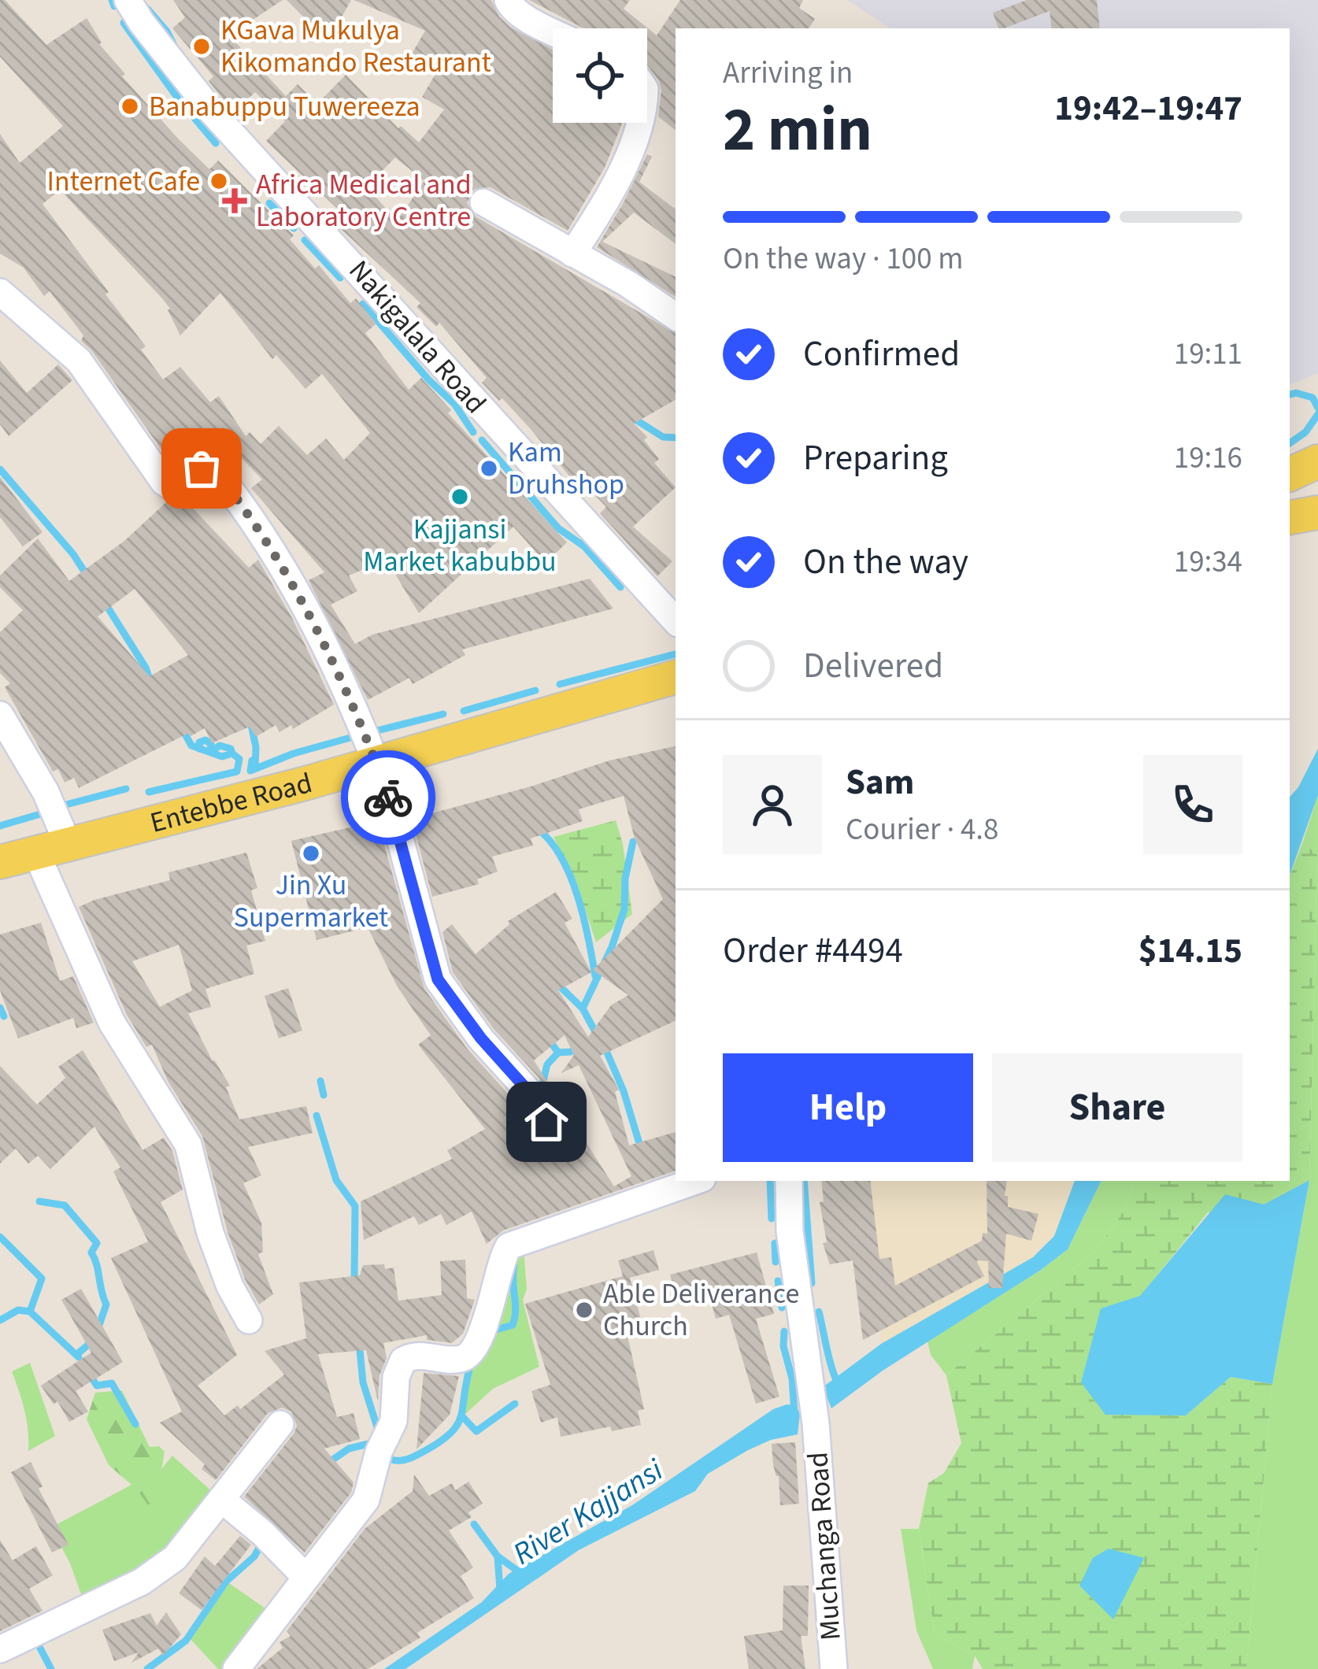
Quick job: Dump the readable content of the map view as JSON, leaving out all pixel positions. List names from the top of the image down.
{
  "streets": {
    "main road": ["Entebbe Road"],
    "street": ["Nakigalala Road", "Muchanga Road"]
  },
  "water": ["River Kajjansi"],
  "places": {
    "other": [
      "KGava Mukulya Kikomando Restaurant",
      "Banabuppu Tuwereeza",
      "Internet Cafe",
      "Kam Druhshop",
      "Kajjansi Market kabubbu",
      "Jin Xu Supermarket",
      "Able Deliverance Church"
    ],
    "health": ["Africa Medical and Laboratory Centre"]
  },
  "page": {
    "heading": ["2 min", "Arriving in", "19:42–19:47"],
    "panel": [
      "Sam",
      "Courier · 4.8",
      "Order #4494",
      "$14.15"
    ],
    "bar": "On the way · 100 m",
    "list": [
      ["Confirmed", "19:11"],
      ["Preparing", "19:16"],
      ["On the way", "19:34"],
      "Delivered"
    ],
    "buttons": ["Help", "Share"]
  }
}
